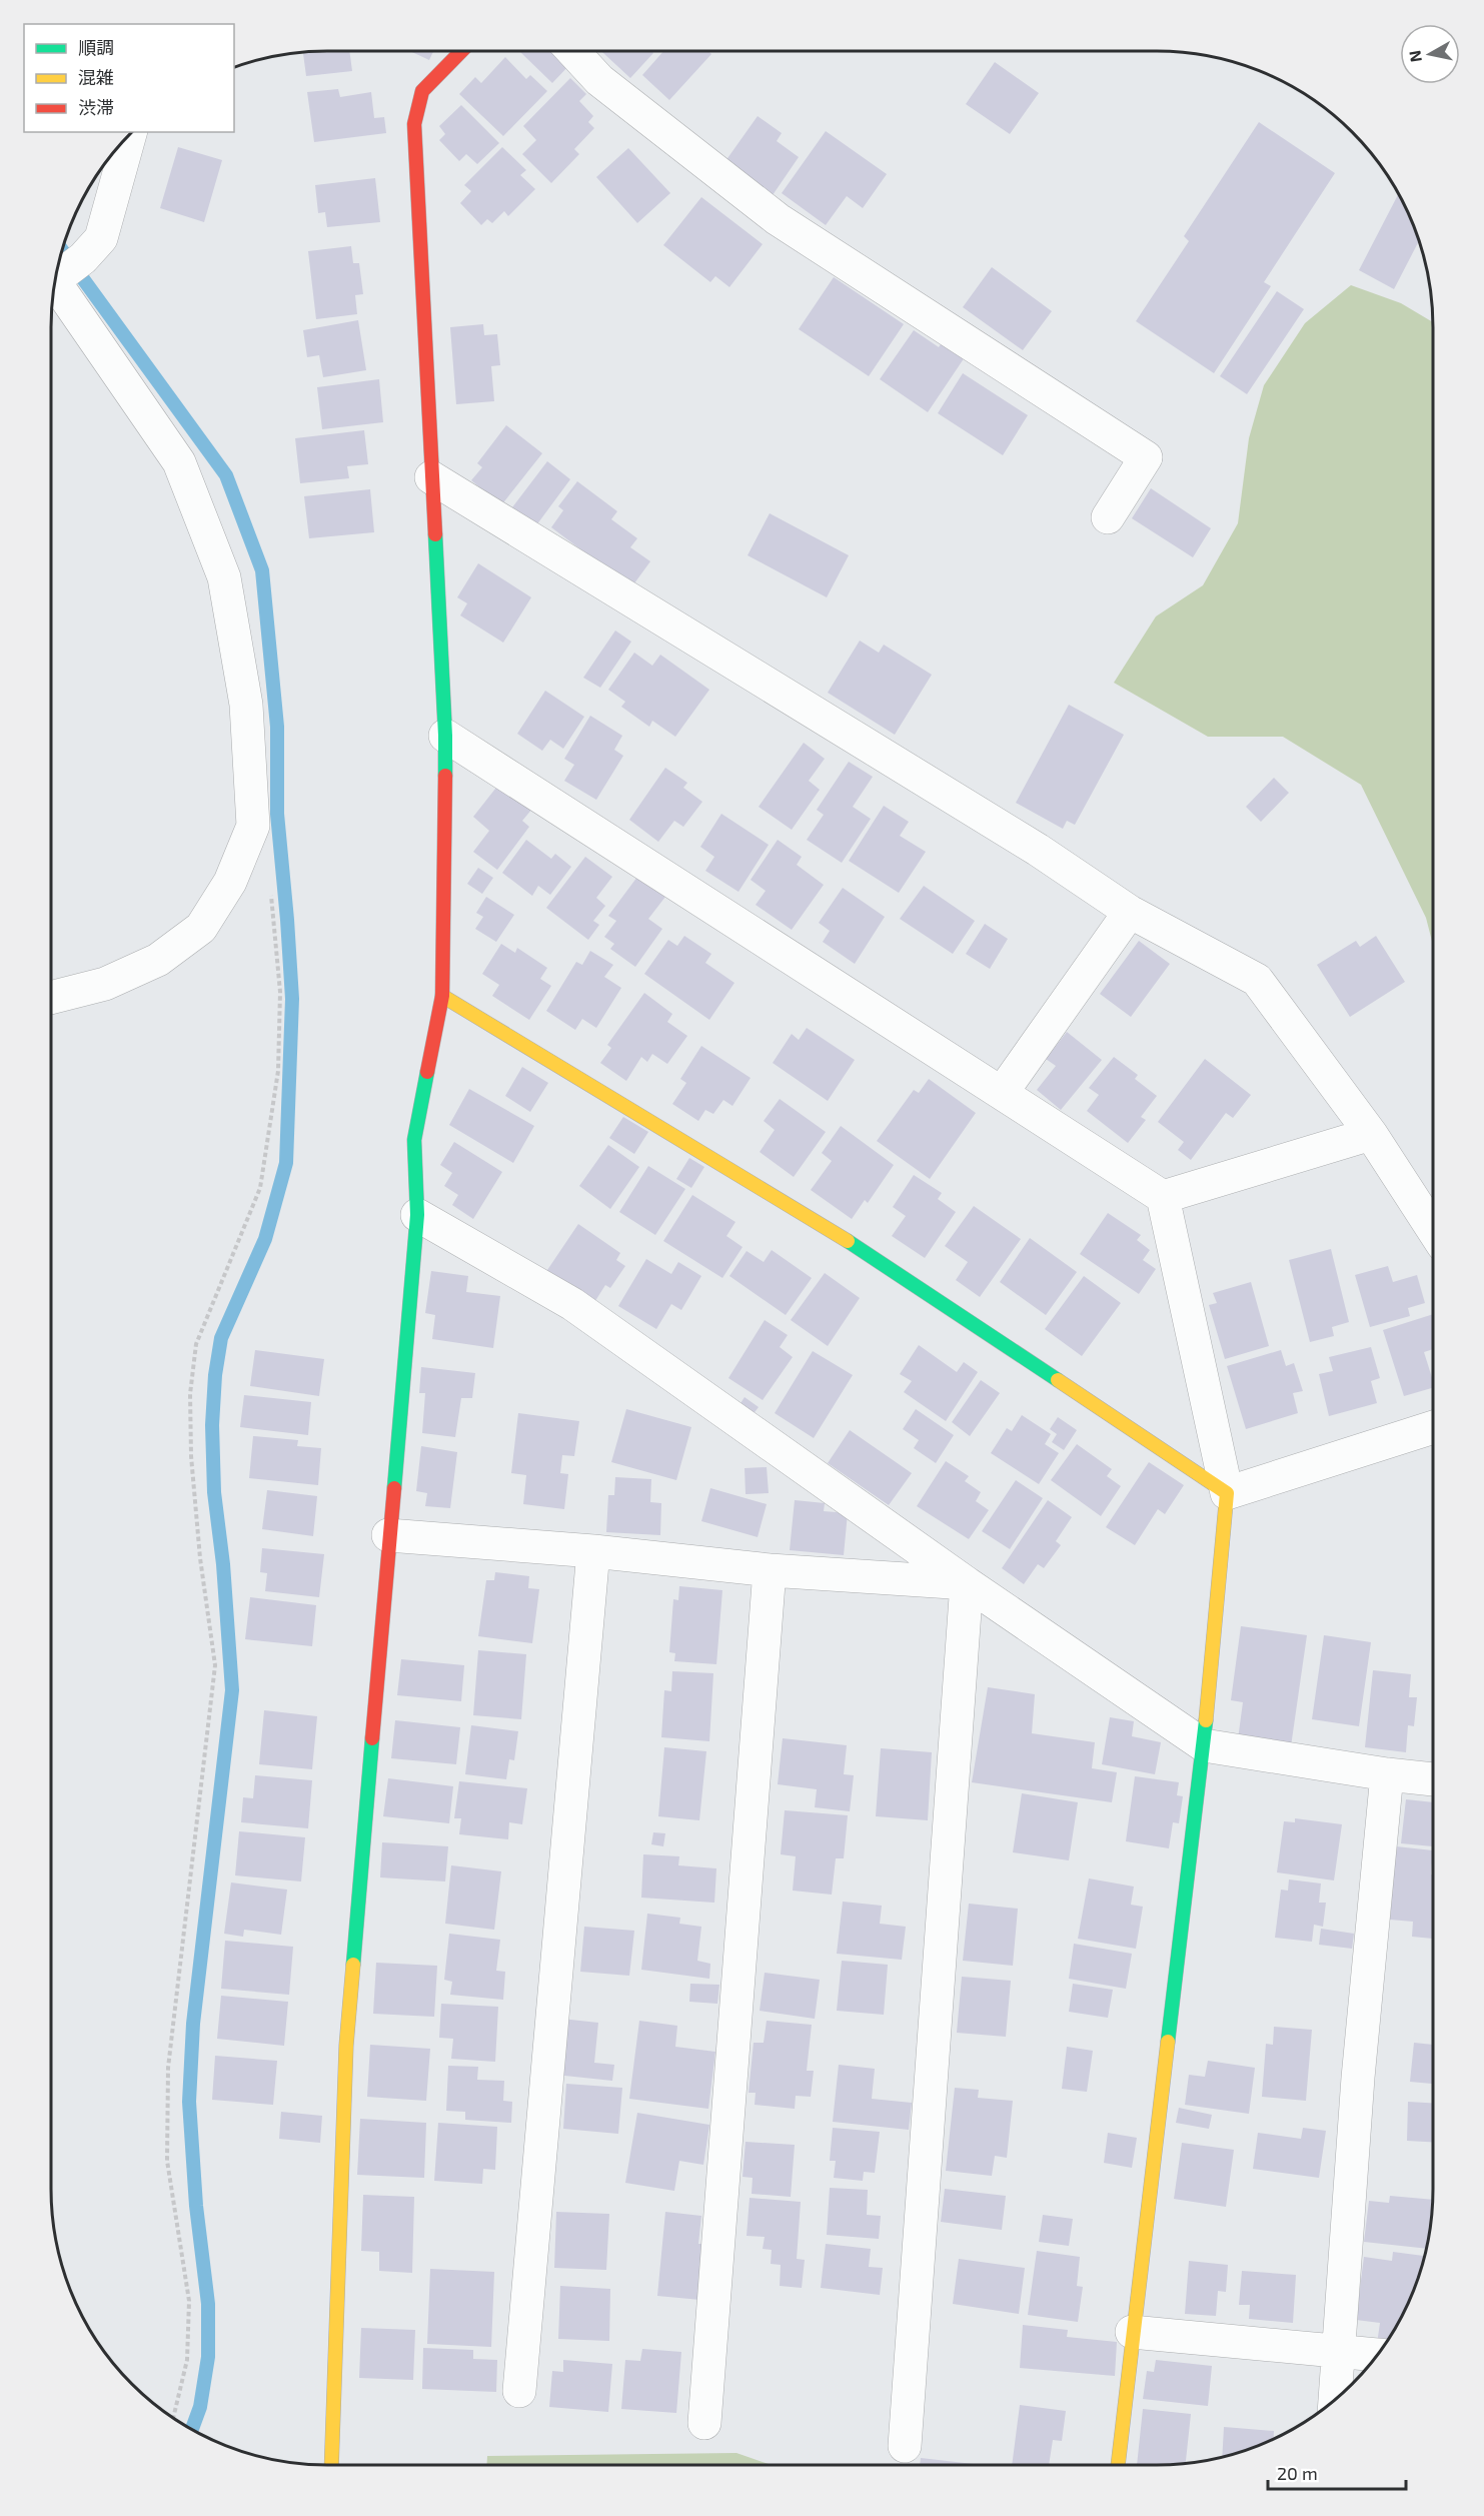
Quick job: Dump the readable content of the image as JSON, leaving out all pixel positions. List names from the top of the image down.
{
  "legend": ["順調", "混雑", "渋滞"],
  "scale_bar": "20 m",
  "north": "left"
}
